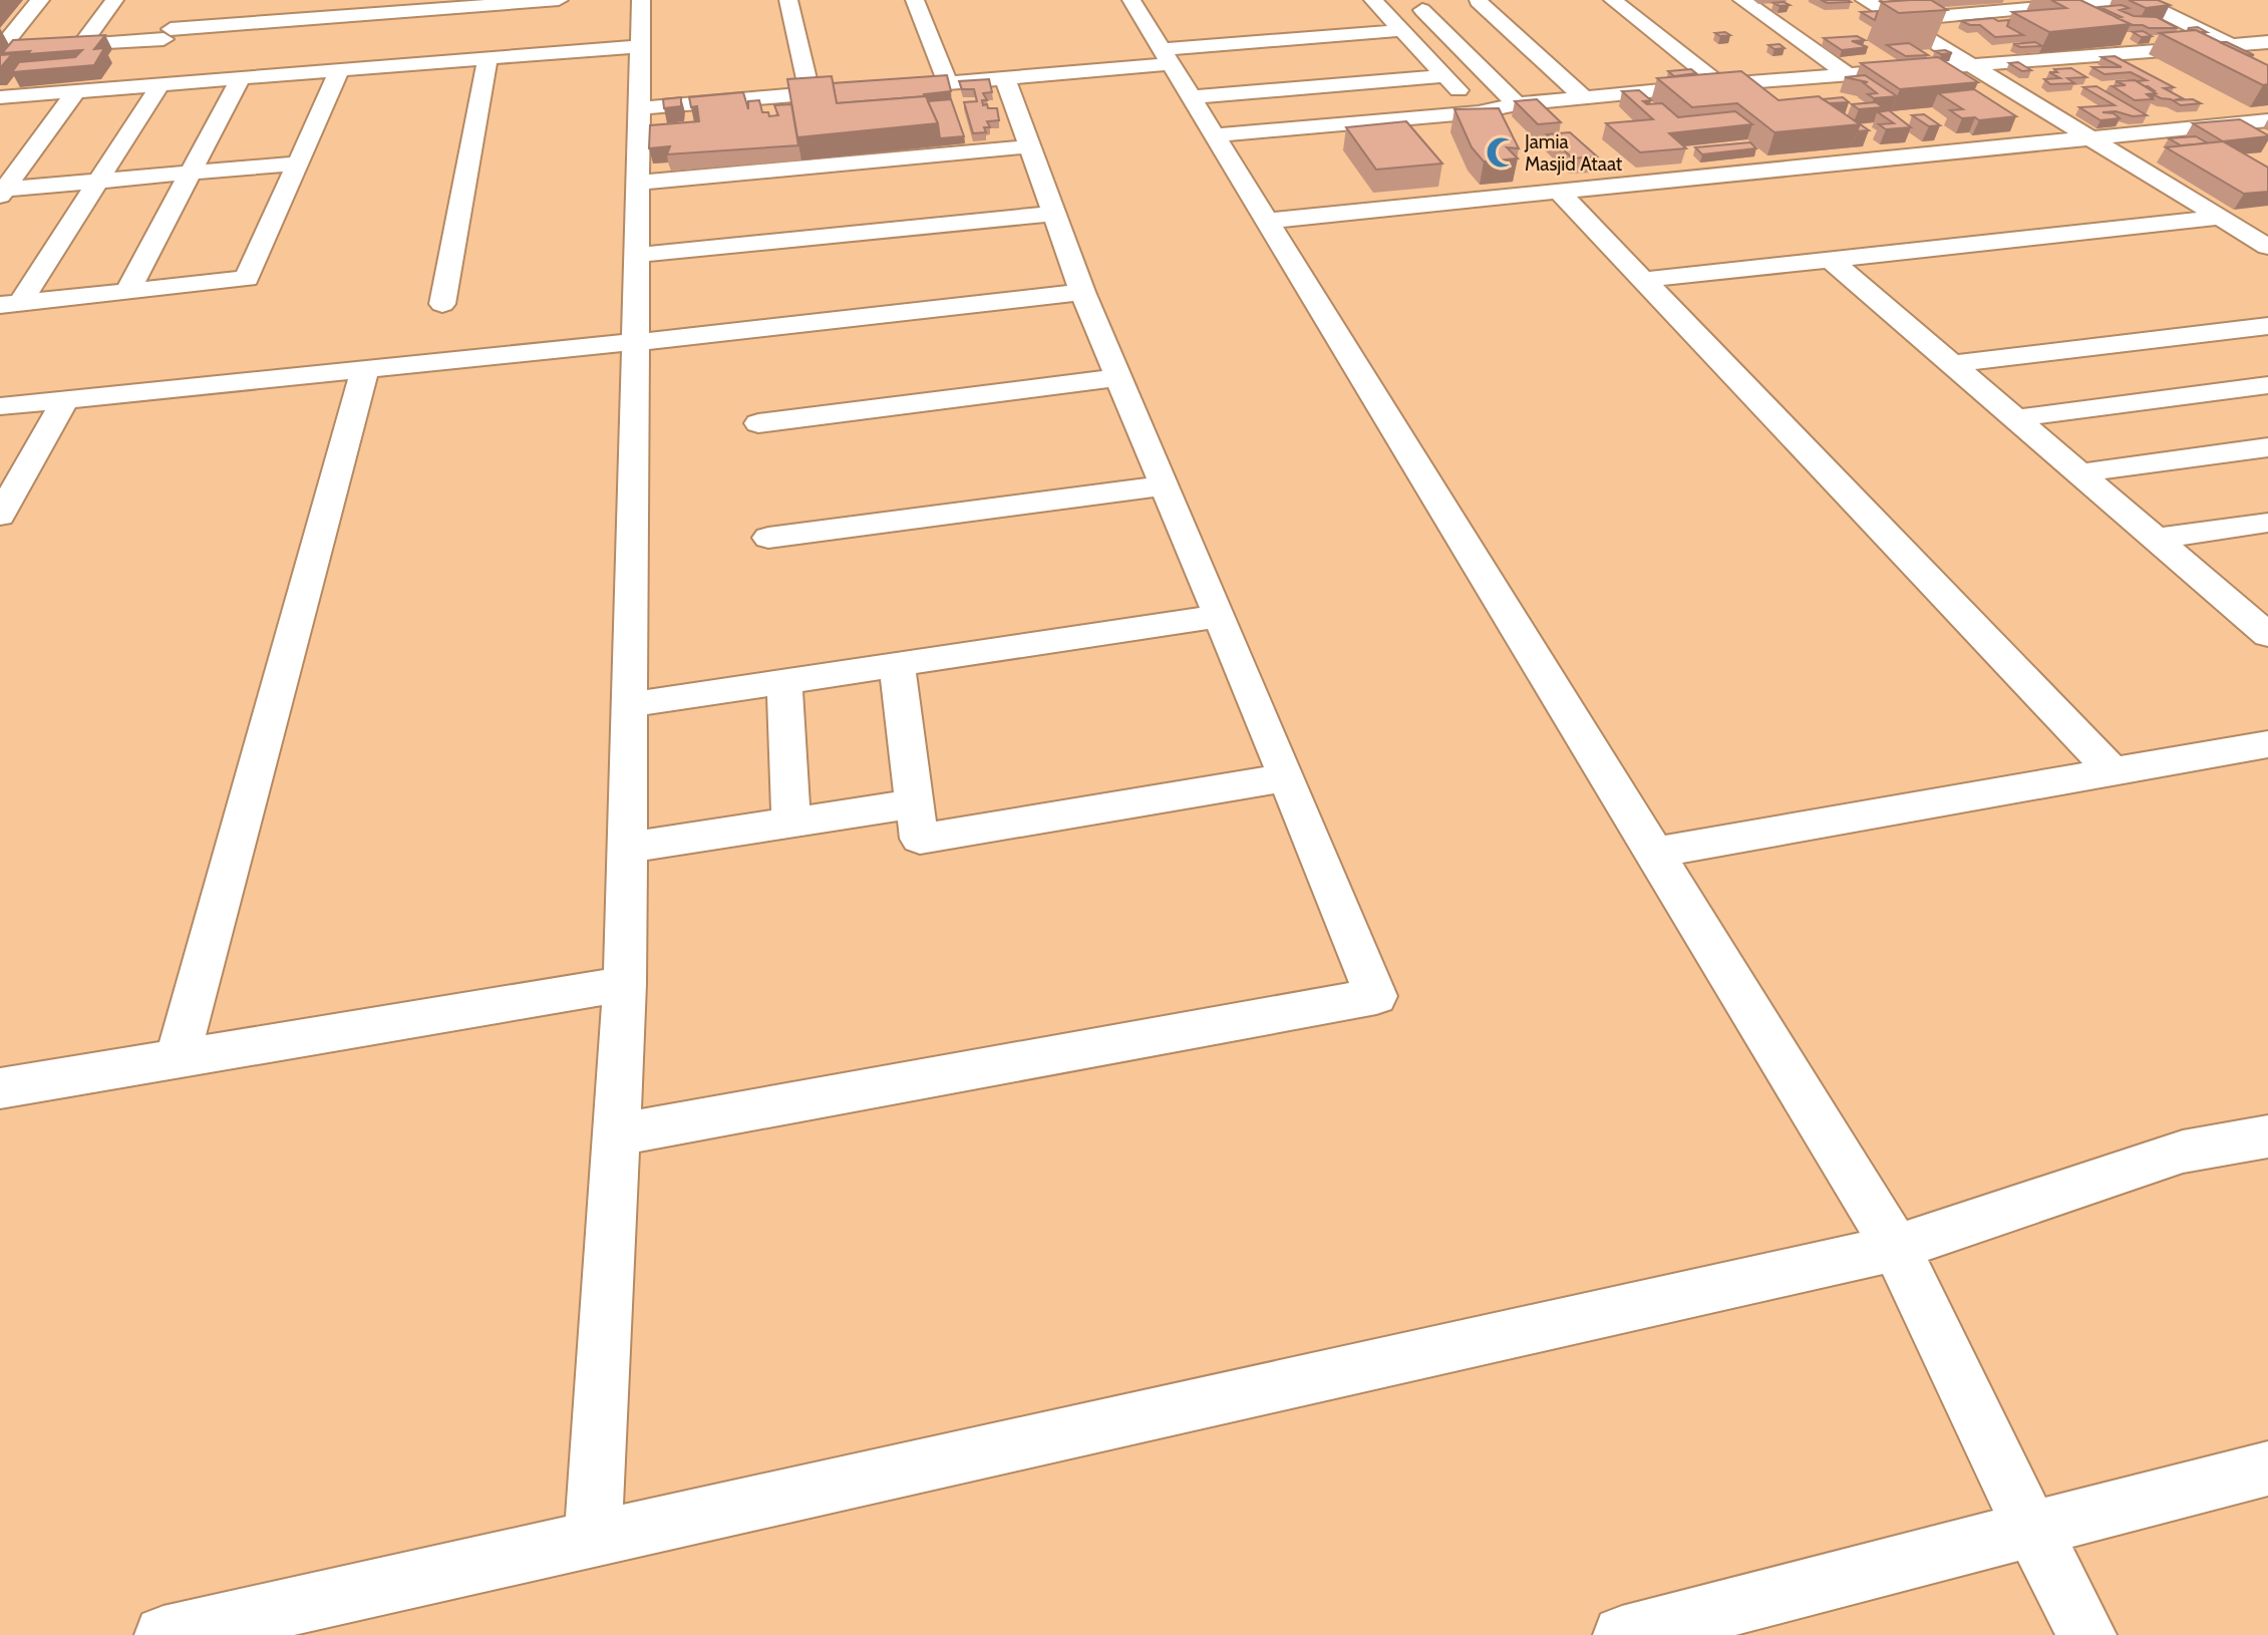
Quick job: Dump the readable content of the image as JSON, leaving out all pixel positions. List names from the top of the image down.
{
  "places": {
    "mosque": ["Jamia Masjid Ataat"]
  }
}
